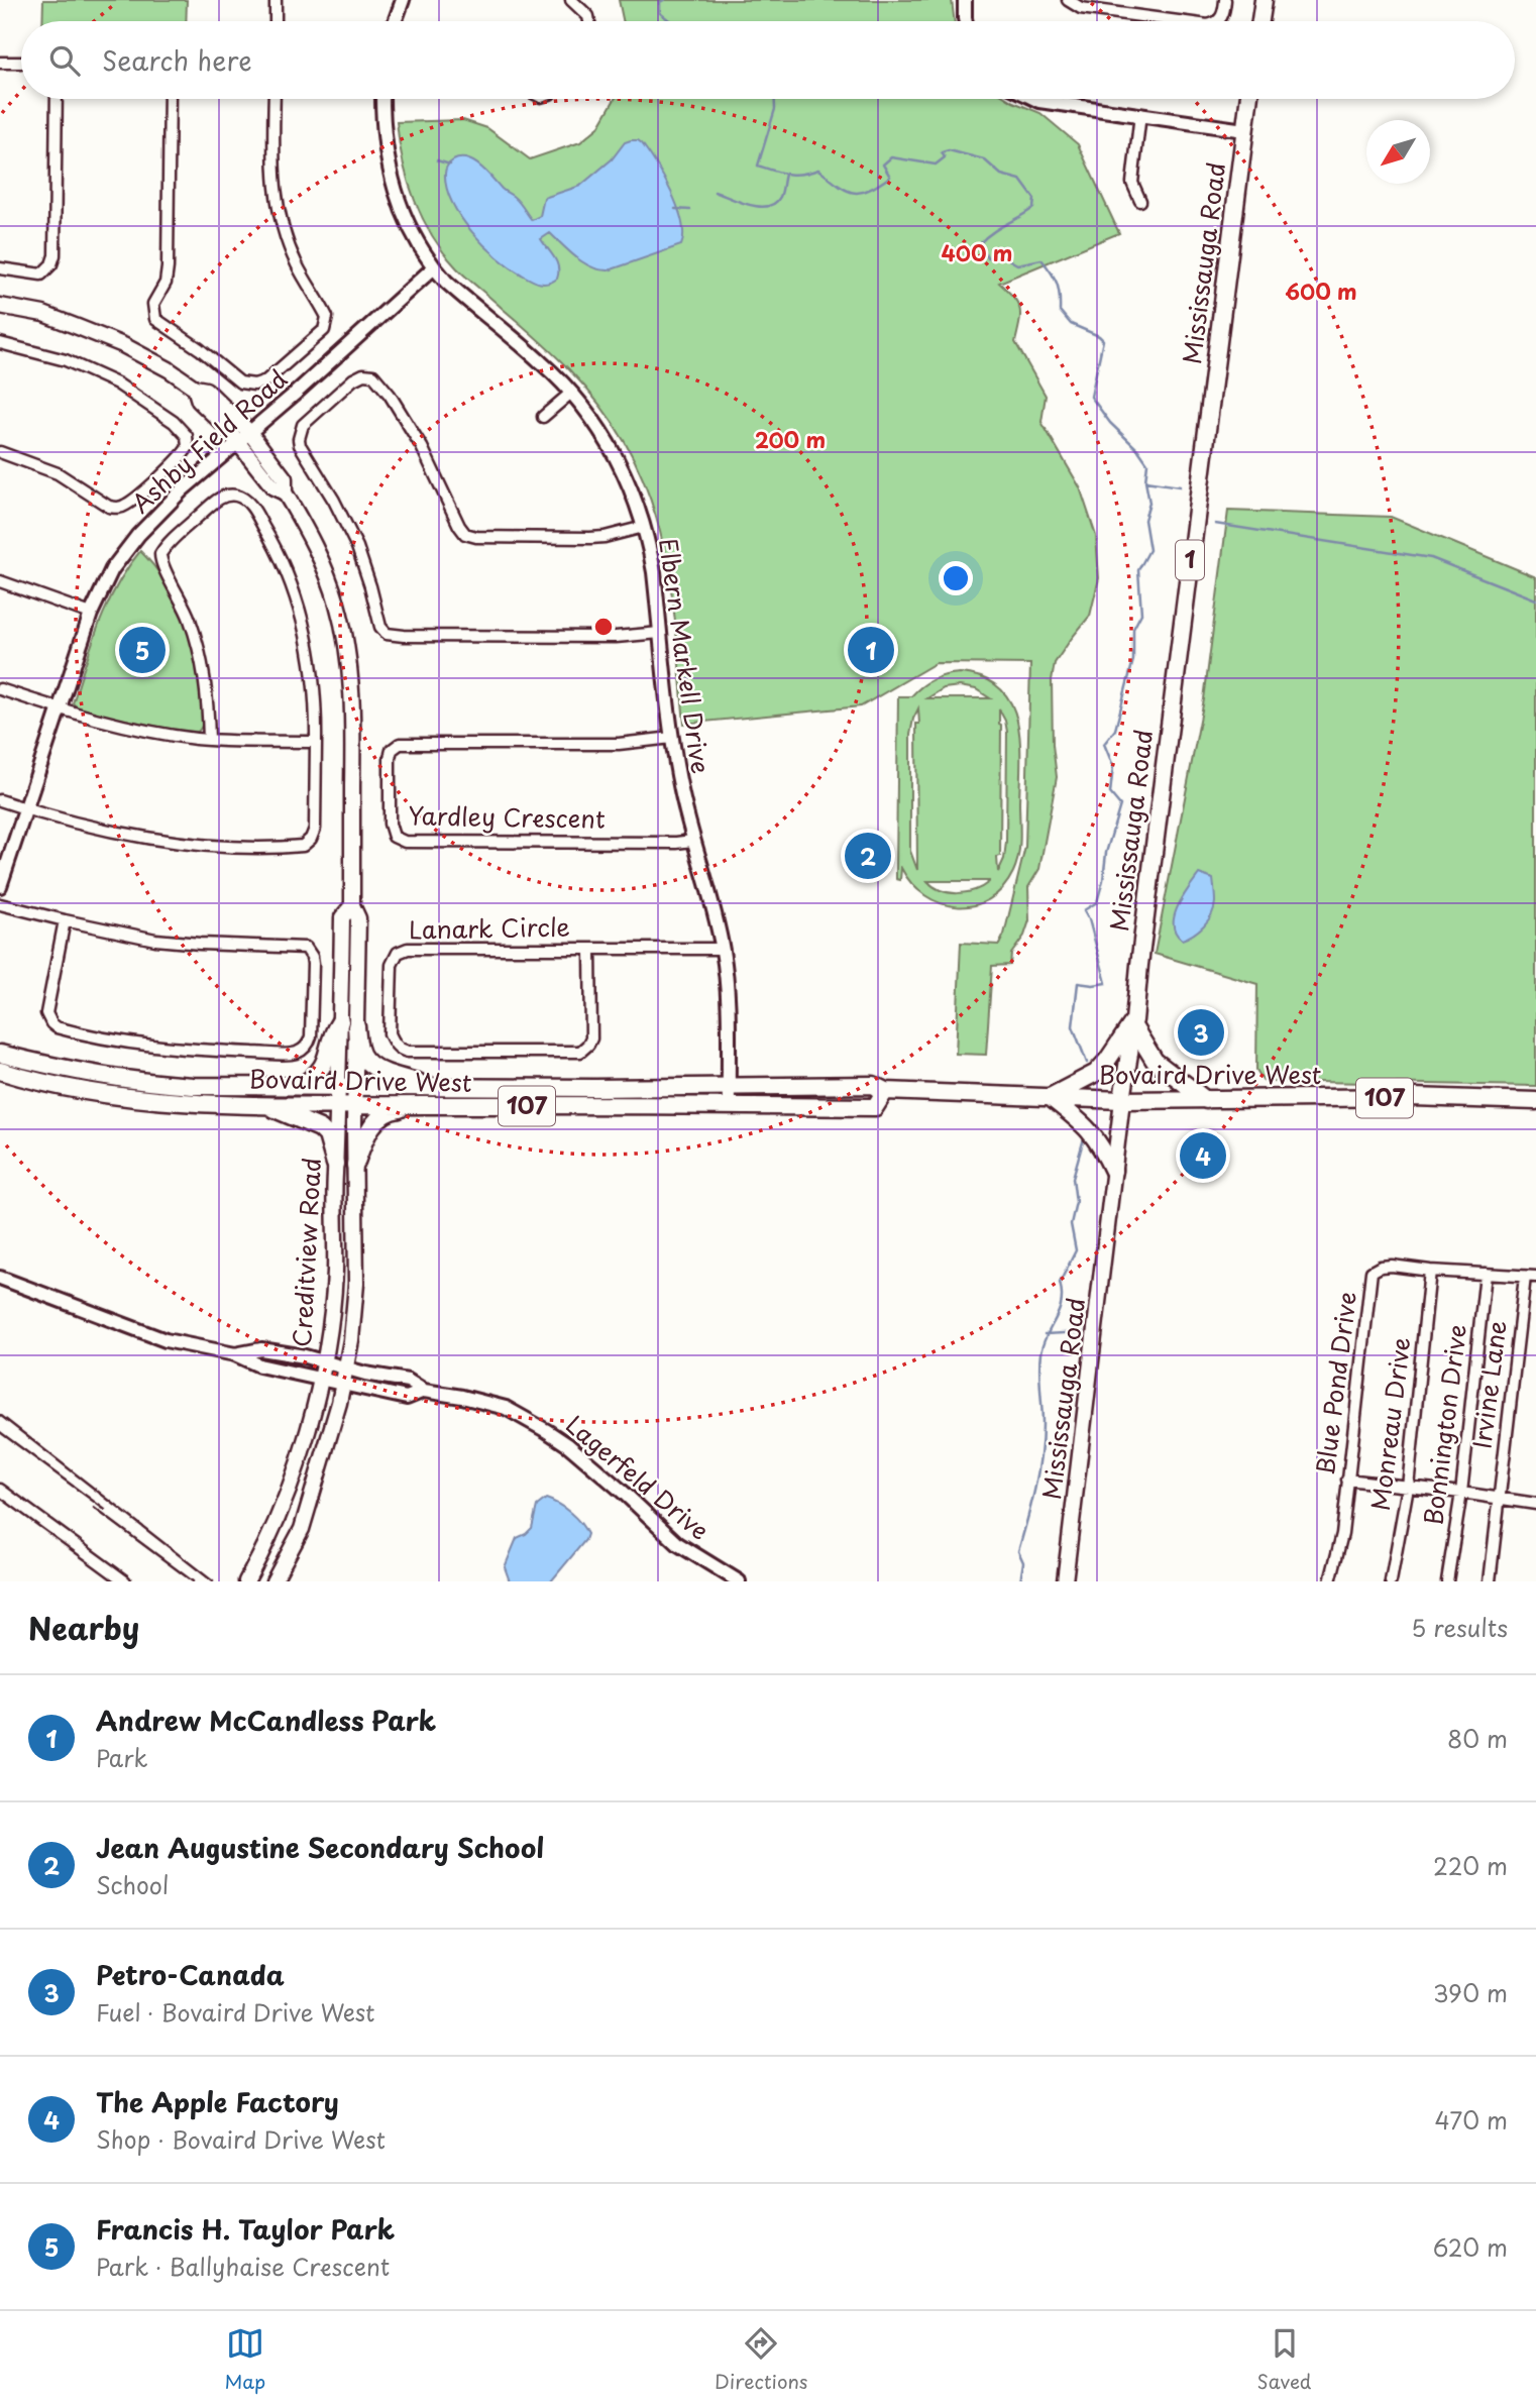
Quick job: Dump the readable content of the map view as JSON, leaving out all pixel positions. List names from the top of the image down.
{
  "streets": {
    "main road": [
      "Mississauga Road",
      "1",
      "Bovaird Drive West",
      "107",
      "Creditview Road"
    ],
    "street": [
      "Ashby Field Road",
      "Elbern Markell Drive",
      "Yardley Crescent",
      "Lanark Circle",
      "Blue Pond Drive",
      "Irvine Lane",
      "Monreau Drive",
      "Bonnington Drive",
      "Lagerfeld Drive"
    ]
  },
  "crossings": [
    ["Mississauga Road", "Bovaird Drive West"],
    ["Ashby Field Road", "Elbern Markell Drive"],
    ["Elbern Markell Drive", "Yardley Crescent"],
    ["Elbern Markell Drive", "Lanark Circle"],
    ["Elbern Markell Drive", "Bovaird Drive West"],
    ["Bovaird Drive West", "Creditview Road"],
    ["Creditview Road", "Lagerfeld Drive"],
    ["Blue Pond Drive", "Irvine Lane"],
    ["Blue Pond Drive", "Monreau Drive"],
    ["Blue Pond Drive", "Bonnington Drive"]
  ],
  "north": "bottom left",
  "page": {
    "search": "Search here",
    "pins": [
      "1",
      "5",
      "2",
      "3",
      "4"
    ],
    "heading": ["Nearby", "5 results"],
    "list": [
      {
        "mark": "1",
        "name": "Andrew McCandless Park",
        "note": "Park",
        "value": "80 m"
      },
      {
        "mark": "2",
        "name": "Jean Augustine Secondary School",
        "note": "School",
        "value": "220 m"
      },
      {
        "mark": "3",
        "name": "Petro-Canada",
        "note": "Fuel · Bovaird Drive West",
        "value": "390 m"
      },
      {
        "mark": "4",
        "name": "The Apple Factory",
        "note": "Shop · Bovaird Drive West",
        "value": "470 m"
      },
      {
        "mark": "5",
        "name": "Francis H. Taylor Park",
        "note": "Park · Ballyhaise Crescent",
        "value": "620 m"
      }
    ],
    "nav": ["Map", "Directions", "Saved"]
  },
  "rings": ["400 m", "600 m", "200 m"]
}
